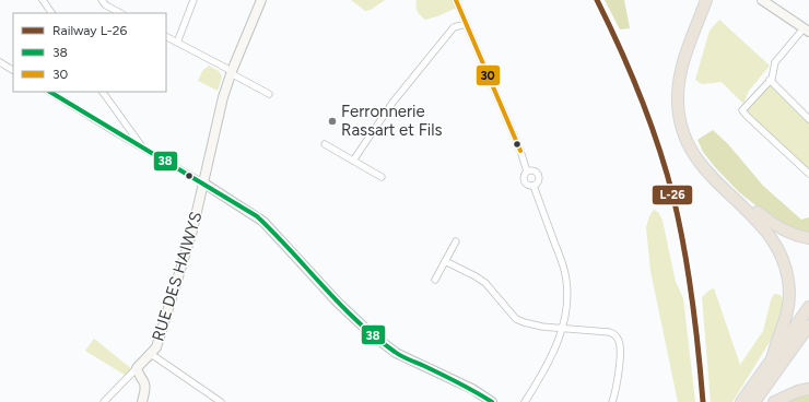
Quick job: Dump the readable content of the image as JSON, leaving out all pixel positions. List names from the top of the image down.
{
  "streets": {
    "street": ["RUE DES HAIWYS"]
  },
  "places": ["Ferronnerie Rassart et Fils"],
  "lines": ["rail line L-26", "transit line 30", "transit line 38"],
  "legend": ["Railway L-26", "38", "30"]
}
